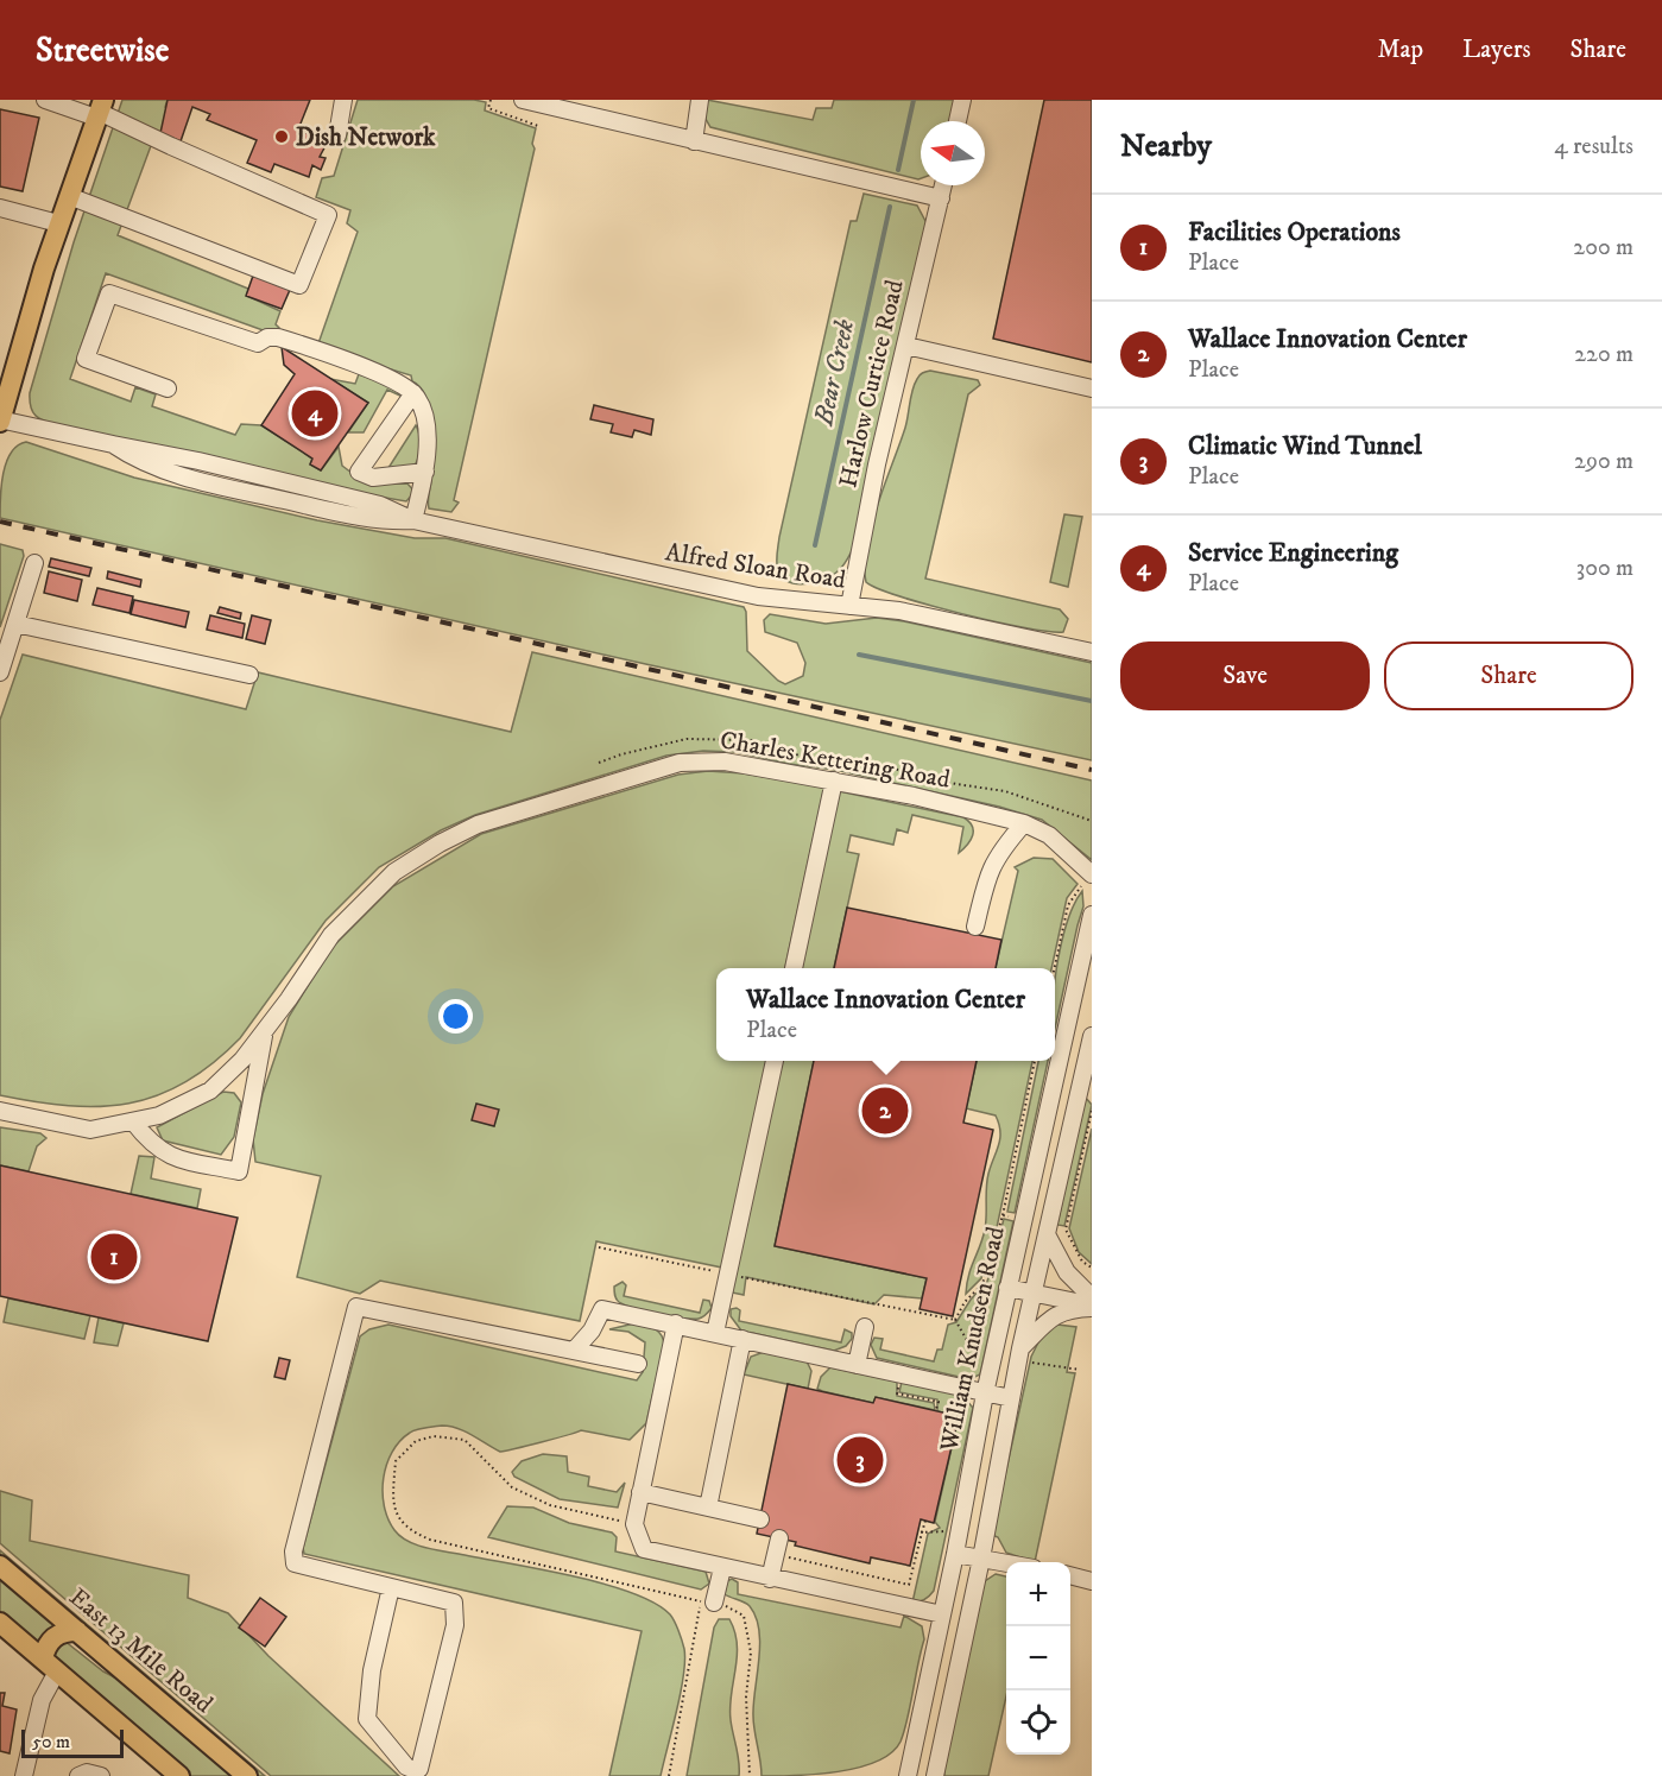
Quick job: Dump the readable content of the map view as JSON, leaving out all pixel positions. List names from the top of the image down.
{
  "streets": {
    "main road": ["East 13 Mile Road"],
    "street": [
      "Harlow Curtice Road",
      "Alfred Sloan Road",
      "Charles Kettering Road",
      "William Knudsen Road"
    ]
  },
  "crossings": [
    ["Harlow Curtice Road", "Alfred Sloan Road"]
  ],
  "water": ["Bear Creek"],
  "places": ["Dish Network"],
  "scale_bar": "50 m",
  "north": "left",
  "page": {
    "header": "Streetwise",
    "nav": ["Map", "Layers", "Share"],
    "heading": ["Nearby", "4 results"],
    "list": [
      {
        "mark": "1",
        "name": "Facilities Operations",
        "note": "Place",
        "value": "200 m"
      },
      {
        "mark": "2",
        "name": "Wallace Innovation Center",
        "note": "Place",
        "value": "220 m"
      },
      {
        "mark": "3",
        "name": "Climatic Wind Tunnel",
        "note": "Place",
        "value": "290 m"
      },
      {
        "mark": "4",
        "name": "Service Engineering",
        "note": "Place",
        "value": "300 m"
      }
    ],
    "pins": [
      "4",
      "2",
      "1",
      "3"
    ],
    "buttons": ["Save", "Share"],
    "popup": ["Wallace Innovation Center", "Place"],
    "map_buttons": ["+", "−"],
    "scale": "50 m"
  }
}
